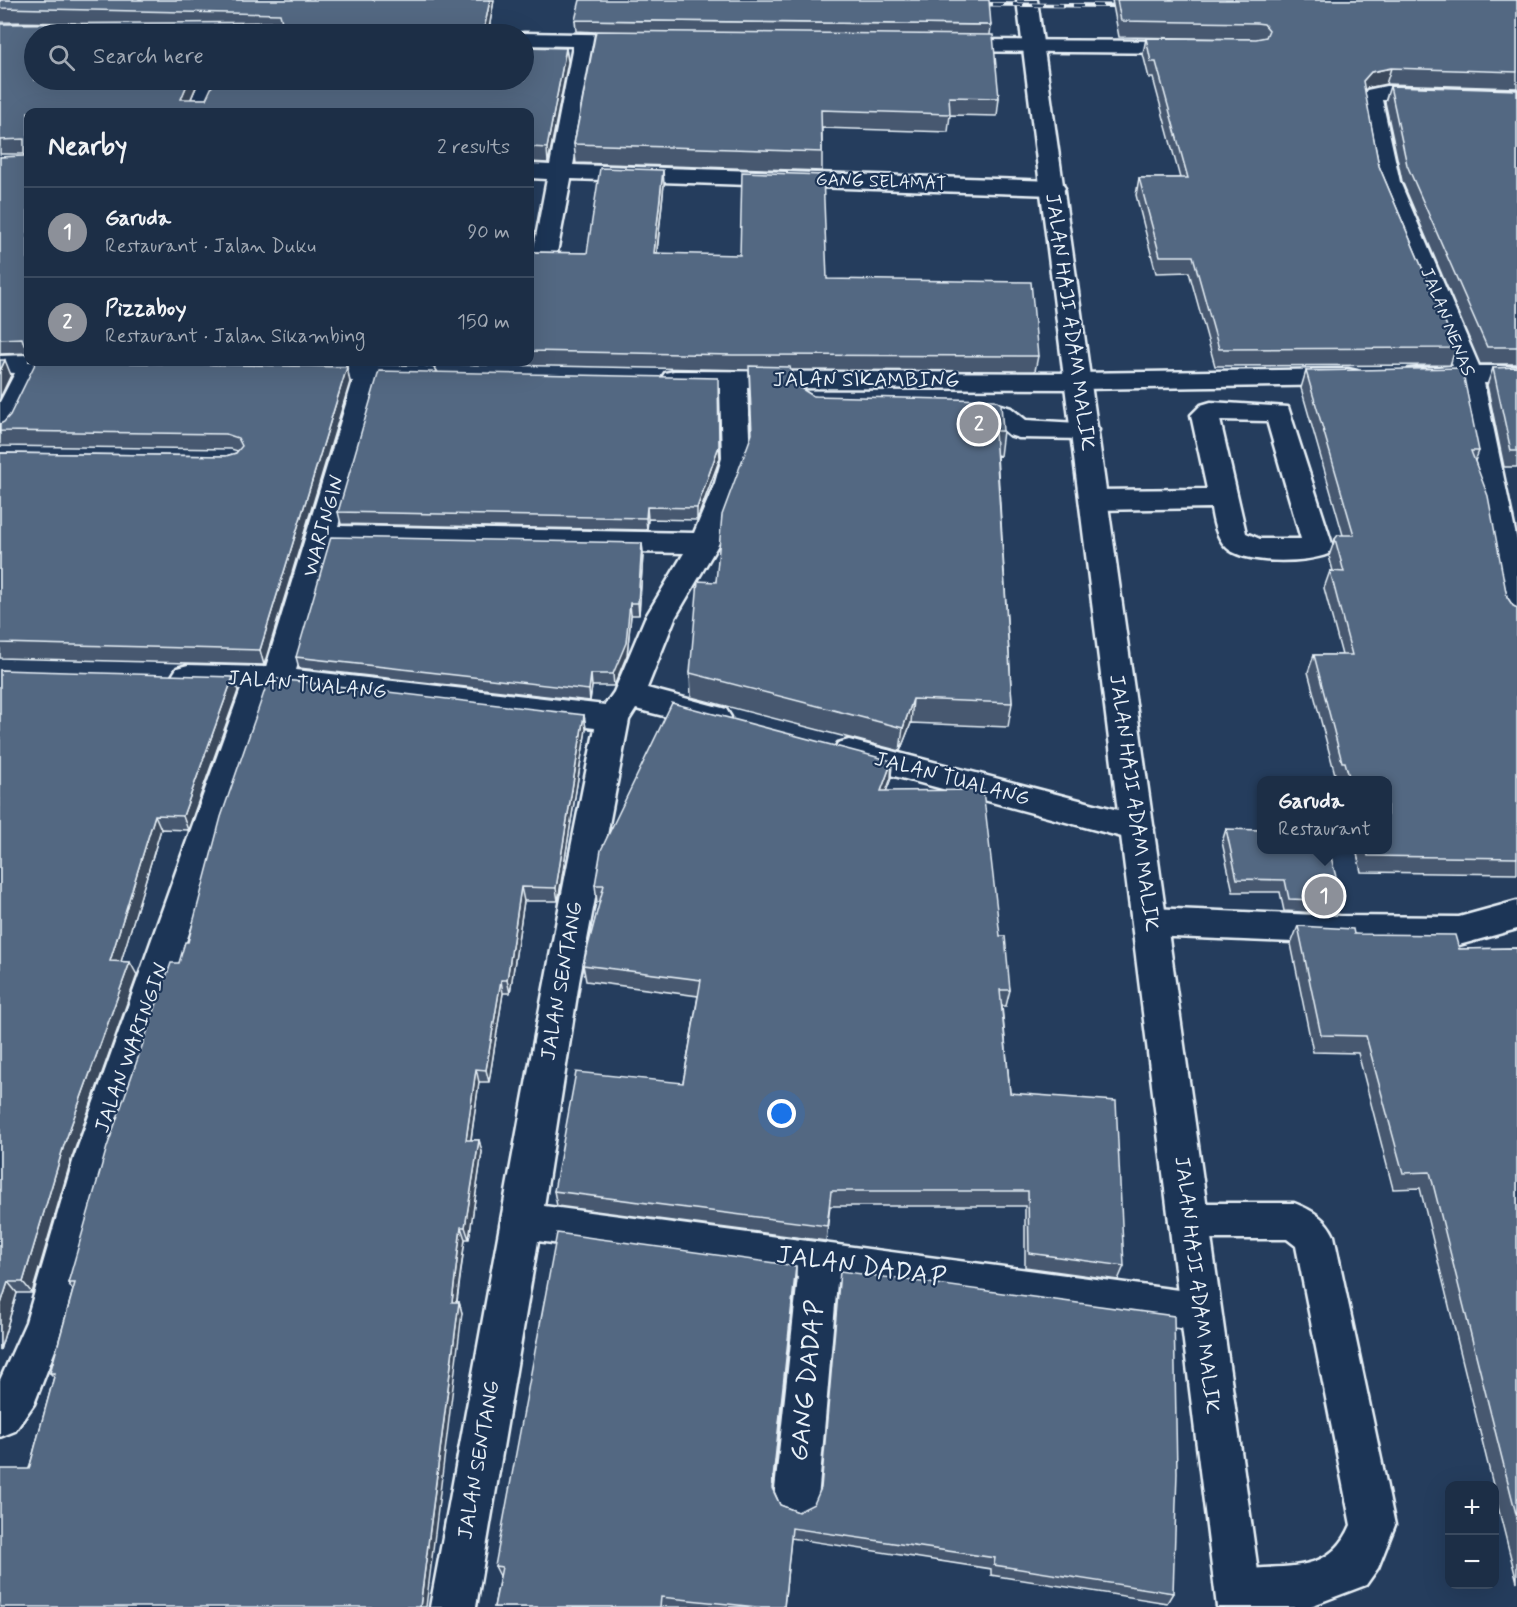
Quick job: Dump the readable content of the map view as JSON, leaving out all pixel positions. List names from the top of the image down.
{
  "streets": {
    "street": [
      "GANG SELAMAT",
      "JALAN HAJI ADAM MALIK",
      "JALAN NENAS",
      "JALAN SIKAMBING",
      "WARINGIN",
      "JALAN TUALANG",
      "JALAN SENTANG",
      "JALAN WARINGIN",
      "JALAN DADAP",
      "GANG DADAP"
    ]
  },
  "crossings": [
    ["GANG SELAMAT", "JALAN HAJI ADAM MALIK"],
    ["JALAN HAJI ADAM MALIK", "JALAN SIKAMBING"],
    ["JALAN HAJI ADAM MALIK", "JALAN TUALANG"],
    ["JALAN HAJI ADAM MALIK", "JALAN DADAP"],
    ["JALAN NENAS", "JALAN SIKAMBING"],
    ["JALAN SIKAMBING", "JALAN SENTANG"],
    ["WARINGIN", "JALAN TUALANG"],
    ["WARINGIN", "JALAN WARINGIN"],
    ["JALAN TUALANG", "JALAN SENTANG"],
    ["JALAN TUALANG", "JALAN WARINGIN"],
    ["JALAN SENTANG", "JALAN DADAP"],
    ["JALAN DADAP", "GANG DADAP"]
  ],
  "page": {
    "search": "Search here",
    "heading": ["Nearby", "2 results"],
    "list": [
      {
        "mark": "1",
        "name": "Garuda",
        "note": "Restaurant · Jalan Duku",
        "value": "90 m"
      },
      {
        "mark": "2",
        "name": "Pizzaboy",
        "note": "Restaurant · Jalan Sikambing",
        "value": "150 m"
      }
    ],
    "pins": ["2", "1"],
    "popup": ["Garuda", "Restaurant"],
    "map_buttons": ["+", "−"]
  }
}
